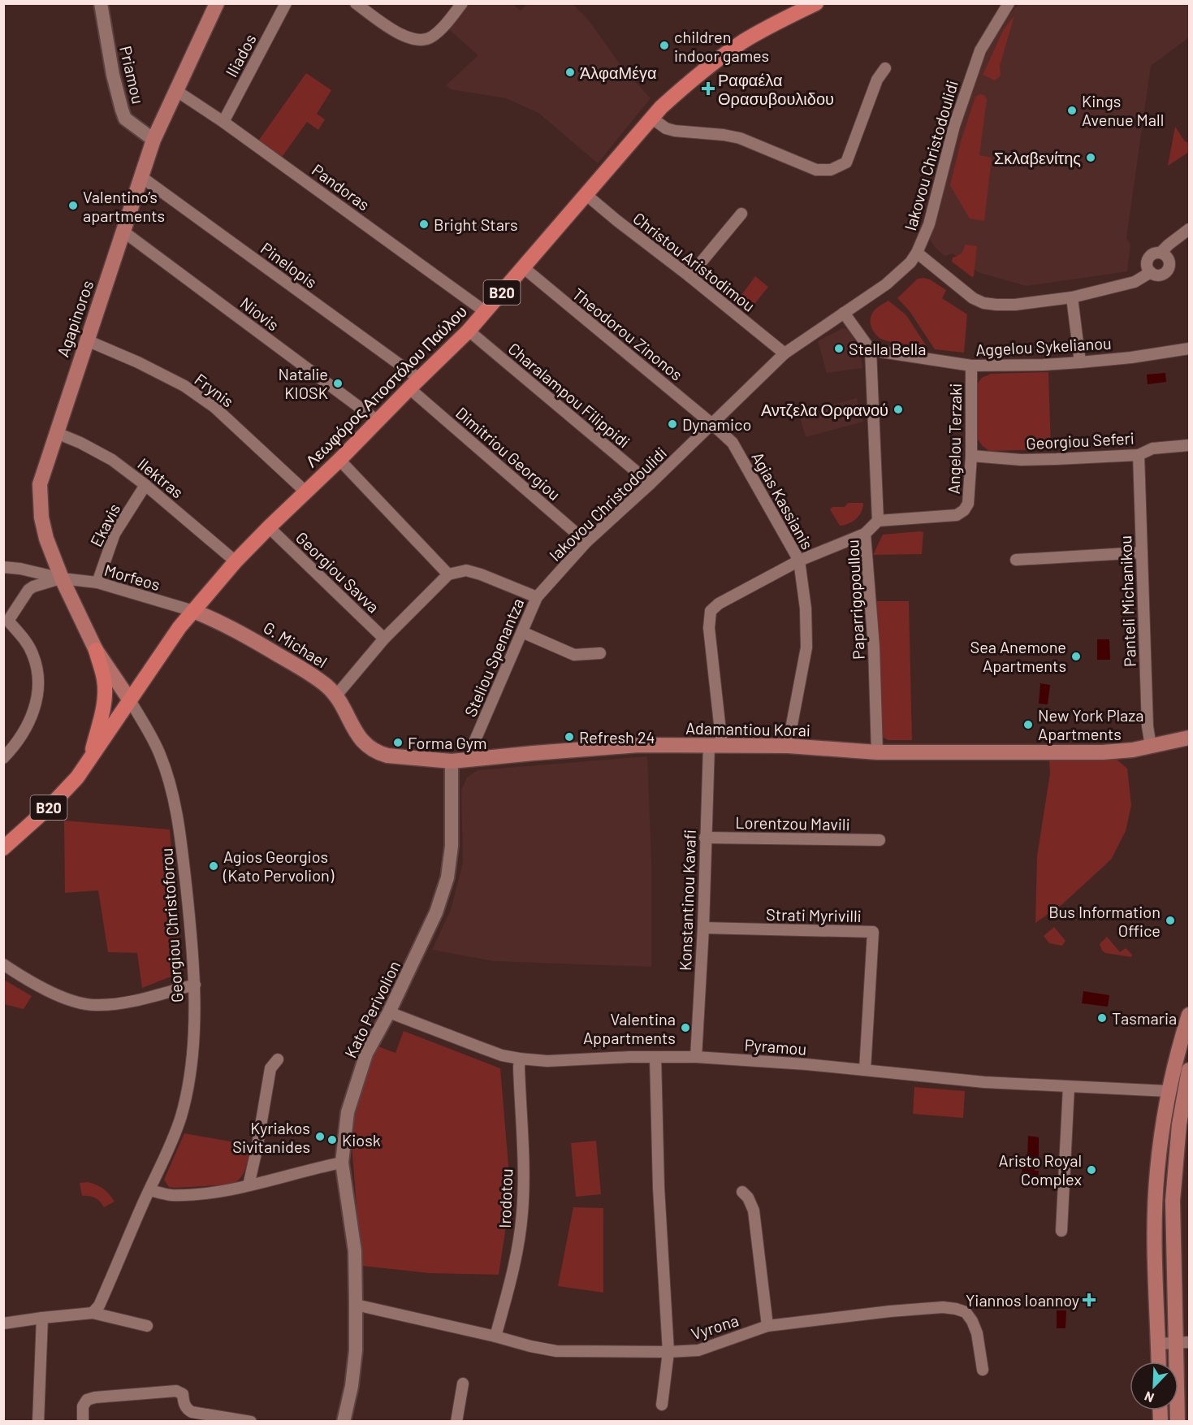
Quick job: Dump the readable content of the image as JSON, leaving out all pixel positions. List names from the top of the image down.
{
  "streets": {
    "main road": [
      "B20",
      "Agapinoros",
      "Λεωφόρος Αποστόλου Παύλου",
      "G. Michael",
      "Adamantiou Korai"
    ],
    "street": [
      "Iliados",
      "Priamou",
      "Iakovou Christodoulidi",
      "Pandoras",
      "Christou Aristodimou",
      "Pinelopis",
      "Niovis",
      "Theodorou Zinonos",
      "Aggelou Sykelianou",
      "Frynis",
      "Charalampou Filippidi",
      "Angelou Terzaki",
      "Georgiou Seferi",
      "Dimitriou Georgiou",
      "Ilektras",
      "Agias Kassianis",
      "Ekavis",
      "Georgiou Savva",
      "Morfeos",
      "Paparrigopoullou",
      "Panteli Michanikou",
      "Steliou Spenantza",
      "Lorentzou Mavili",
      "Konstantinou Kavafi",
      "Strati Myrivilli",
      "Georgiou Christoforou",
      "Kato Perivolion",
      "Pyramou",
      "Irodotou",
      "Vyrona"
    ]
  },
  "crossings": [
    ["Iliados", "Pandoras"],
    ["Priamou", "Agapinoros"],
    ["Iakovou Christodoulidi", "Christou Aristodimou"],
    ["Iakovou Christodoulidi", "Theodorou Zinonos"],
    ["Iakovou Christodoulidi", "Charalampou Filippidi"],
    ["Iakovou Christodoulidi", "Dimitriou Georgiou"],
    ["Iakovou Christodoulidi", "Agias Kassianis"],
    ["Iakovou Christodoulidi", "Steliou Spenantza"],
    ["Pandoras", "Agapinoros"],
    ["Pandoras", "Λεωφόρος Αποστόλου Παύλου"],
    ["Christou Aristodimou", "Λεωφόρος Αποστόλου Παύλου"],
    ["Pinelopis", "Agapinoros"],
    ["Pinelopis", "Λεωφόρος Αποστόλου Παύλου"],
    ["Pinelopis", "Dimitriou Georgiou"],
    ["B20", "Agapinoros"],
    ["B20", "Λεωφόρος Αποστόλου Παύλου"],
    ["B20", "Georgiou Christoforou"],
    ["Niovis", "Agapinoros"],
    ["Niovis", "Λεωφόρος Αποστόλου Παύλου"],
    ["Agapinoros", "Λεωφόρος Αποστόλου Παύλου"],
    ["Agapinoros", "Frynis"],
    ["Agapinoros", "Ilektras"],
    ["Agapinoros", "Morfeos"],
    ["Agapinoros", "Georgiou Christoforou"],
    ["Theodorou Zinonos", "Λεωφόρος Αποστόλου Παύλου"],
    ["Theodorou Zinonos", "Agias Kassianis"],
    ["Aggelou Sykelianou", "Angelou Terzaki"],
    ["Λεωφόρος Αποστόλου Παύλου", "Frynis"],
    ["Λεωφόρος Αποστόλου Παύλου", "Charalampou Filippidi"],
    ["Λεωφόρος Αποστόλου Παύλου", "Dimitriou Georgiou"],
    ["Λεωφόρος Αποστόλου Παύλου", "Ilektras"],
    ["Λεωφόρος Αποστόλου Παύλου", "Georgiou Savva"],
    ["Λεωφόρος Αποστόλου Παύλου", "Morfeos"],
    ["Λεωφόρος Αποστόλου Παύλου", "G. Michael"],
    ["Λεωφόρος Αποστόλου Παύλου", "Georgiou Christoforou"],
    ["Angelou Terzaki", "Georgiou Seferi"],
    ["Angelou Terzaki", "Paparrigopoullou"],
    ["Georgiou Seferi", "Panteli Michanikou"],
    ["Ilektras", "Ekavis"],
    ["Agias Kassianis", "Adamantiou Korai"],
    ["Agias Kassianis", "Konstantinou Kavafi"],
    ["Ekavis", "Morfeos"],
    ["Morfeos", "G. Michael"],
    ["Paparrigopoullou", "Adamantiou Korai"],
    ["Panteli Michanikou", "Adamantiou Korai"],
    ["G. Michael", "Adamantiou Korai"],
    ["Steliou Spenantza", "Adamantiou Korai"],
    ["Adamantiou Korai", "Konstantinou Kavafi"],
    ["Adamantiou Korai", "Kato Perivolion"],
    ["Lorentzou Mavili", "Konstantinou Kavafi"],
    ["Konstantinou Kavafi", "Strati Myrivilli"],
    ["Konstantinou Kavafi", "Pyramou"],
    ["Strati Myrivilli", "Pyramou"],
    ["Kato Perivolion", "Pyramou"],
    ["Kato Perivolion", "Vyrona"],
    ["Pyramou", "Irodotou"],
    ["Irodotou", "Vyrona"]
  ],
  "places": {
    "other": [
      "children indoor games",
      "ΆλφαΜέγα",
      "Kings Avenue Mall",
      "Σκλαβενίτης",
      "Valentino’s apartments",
      "Bright Stars",
      "Stella Bella",
      "Natalie KIOSK",
      "Αντζελα Ορφανού",
      "Dynamico",
      "Sea Anemone Apartments",
      "New York Plaza Apartments",
      "Refresh 24",
      "Forma Gym",
      "Agios Georgios (Kato Pervolion)",
      "Bus Information Office",
      "Tasmaria",
      "Valentina Appartments",
      "Kyriakos Sivitanides",
      "Kiosk",
      "Aristo Royal Complex"
    ],
    "health": ["Ραφαέλα Θρασυβουλιδου", "Yiannos Ioannoy"]
  },
  "north": "bottom left"
}
